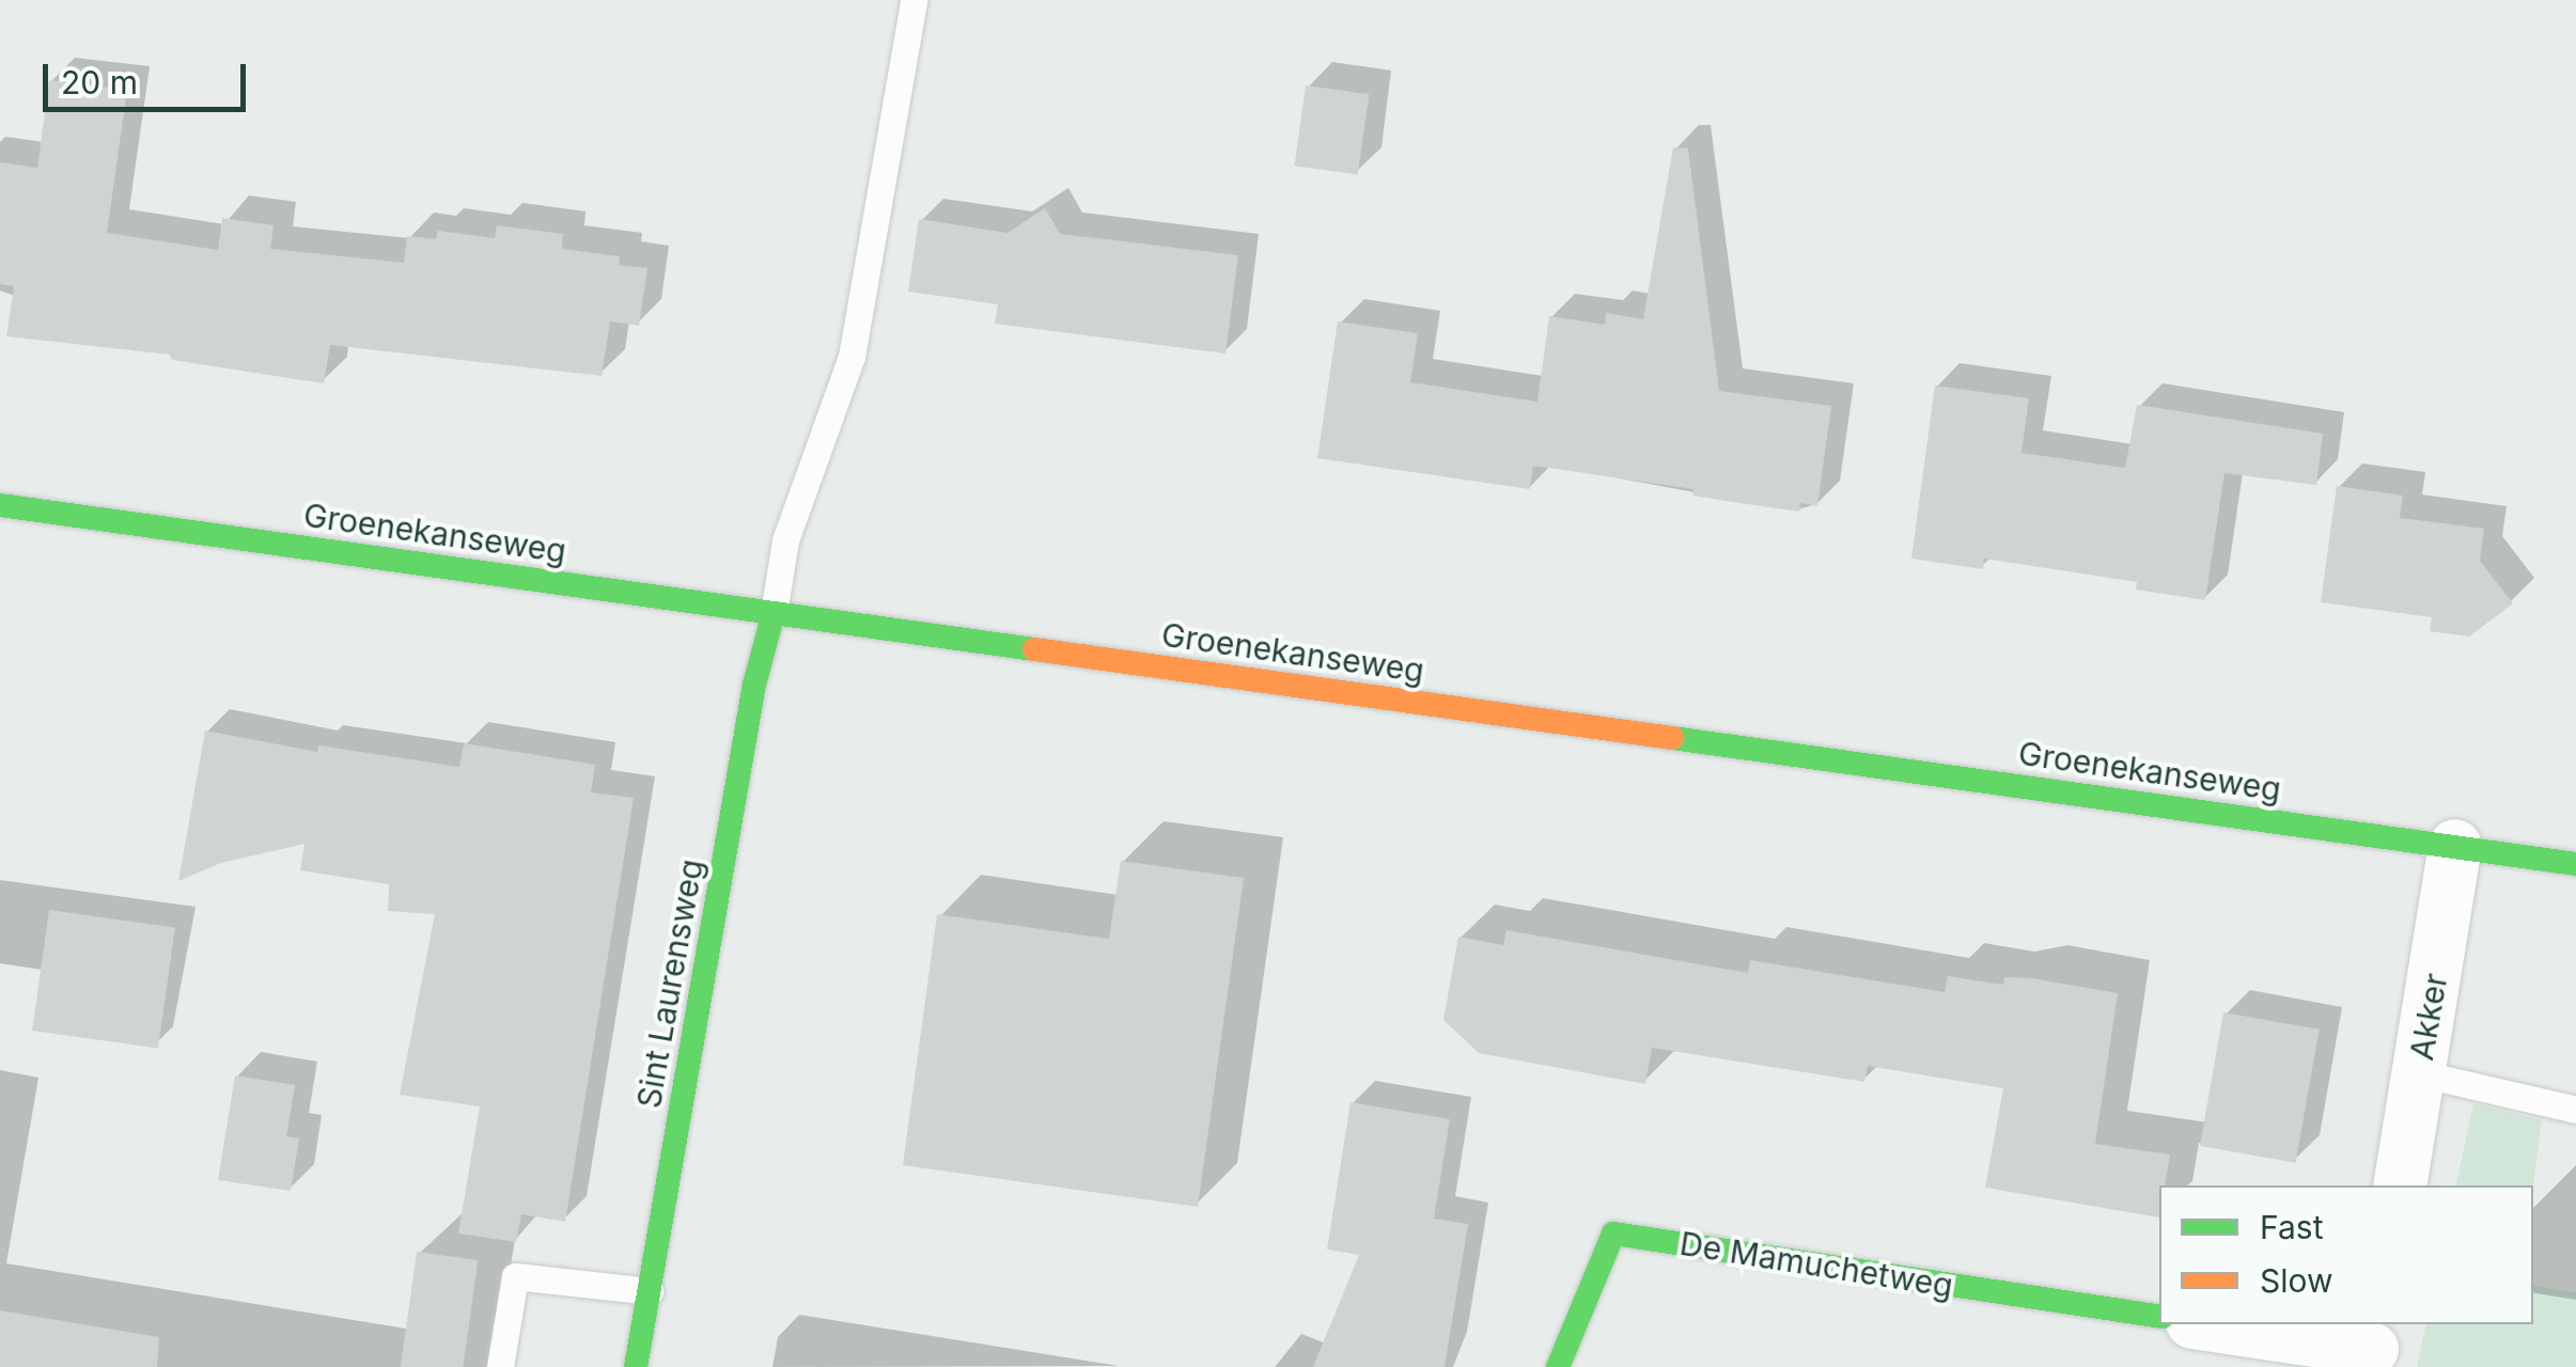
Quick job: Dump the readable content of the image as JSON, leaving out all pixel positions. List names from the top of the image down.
{
  "streets": {
    "main road": ["Groenekanseweg", "Sint Laurensweg", "De Mamuchetweg"],
    "street": ["Akker"]
  },
  "crossings": [
    ["Groenekanseweg", "Sint Laurensweg"],
    ["Groenekanseweg", "Akker"]
  ],
  "legend": ["Fast", "Slow"],
  "scale_bar": "20 m"
}
